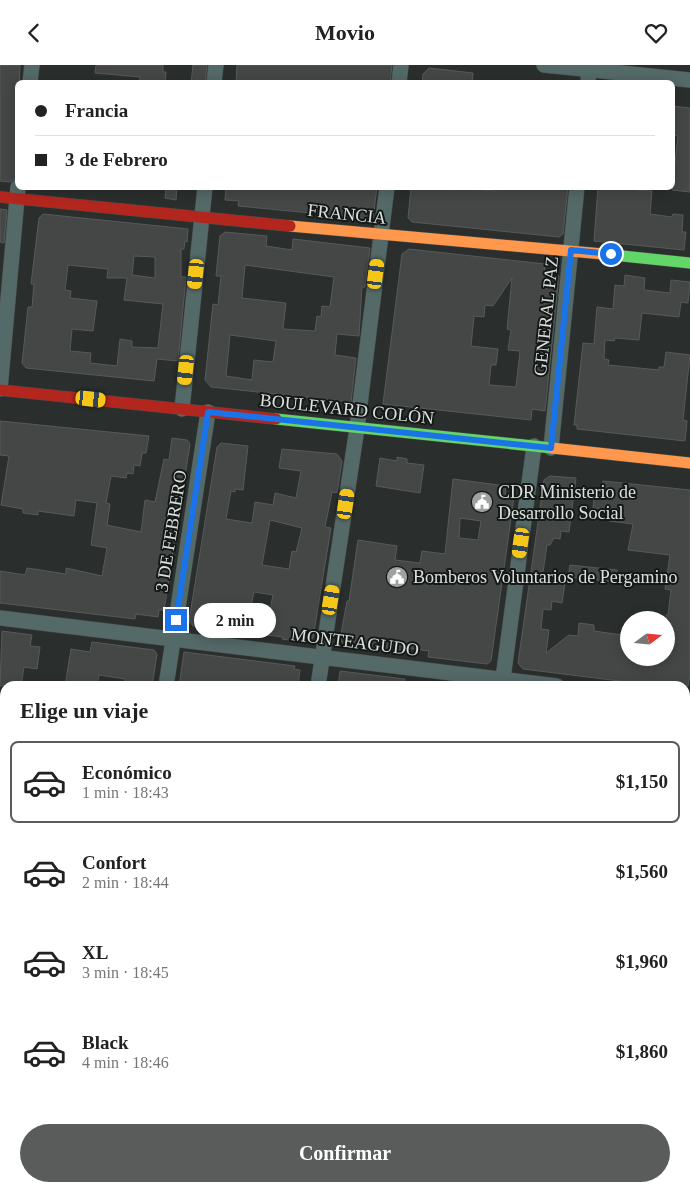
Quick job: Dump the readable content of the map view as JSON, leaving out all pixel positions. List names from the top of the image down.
{
  "streets": {
    "main road": ["FRANCIA", "BOULEVARD COLÓN"],
    "street": ["GENERAL PAZ", "3 DE FEBRERO", "MONTEAGUDO"]
  },
  "crossings": [
    ["FRANCIA", "GENERAL PAZ"],
    ["GENERAL PAZ", "BOULEVARD COLÓN"],
    ["BOULEVARD COLÓN", "3 DE FEBRERO"],
    ["3 DE FEBRERO", "MONTEAGUDO"]
  ],
  "places": {
    "public building": ["CDR Ministerio de Desarrollo Social", "Bomberos Voluntarios de Pergamino"]
  },
  "north": "right",
  "page": {
    "header": "Movio",
    "banner": ["Francia", "3 de Febrero"],
    "bubble": "2 min",
    "heading": "Elige un viaje",
    "list": [
      {
        "name": "Económico",
        "note": "1 min · 18:43",
        "value": "$1,150"
      },
      {
        "name": "Confort",
        "note": "2 min · 18:44",
        "value": "$1,560"
      },
      {
        "name": "XL",
        "note": "3 min · 18:45",
        "value": "$1,960"
      },
      {
        "name": "Black",
        "note": "4 min · 18:46",
        "value": "$1,860"
      }
    ],
    "buttons": "Confirmar"
  }
}
